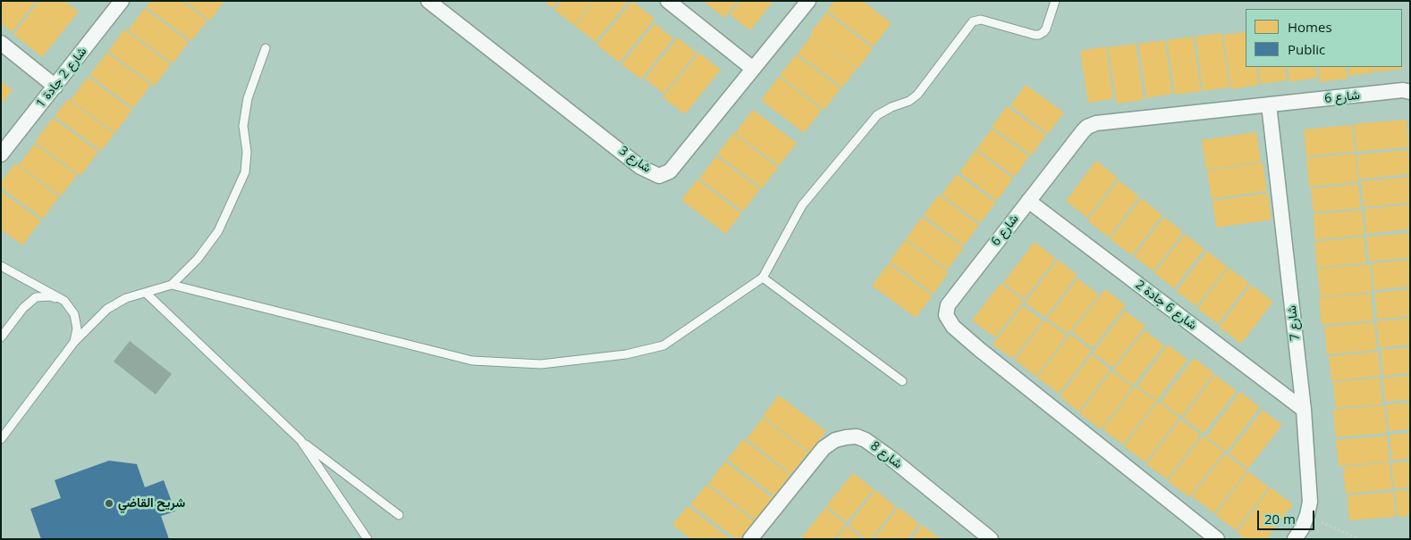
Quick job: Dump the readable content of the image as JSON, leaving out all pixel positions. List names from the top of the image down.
{
  "streets": {
    "street": [
      "شارع 2 جادة 1",
      "شارع 6",
      "شارع 3",
      "شارع 6 جادة 2",
      "شارع 7",
      "شارع 8"
    ]
  },
  "crossings": [
    ["شارع 6", "شارع 6 جادة 2"],
    ["شارع 6", "شارع 7"],
    ["شارع 6 جادة 2", "شارع 7"]
  ],
  "places": ["شريح القاضي"],
  "legend": ["Homes", "Public"],
  "scale_bar": "20 m"
}
